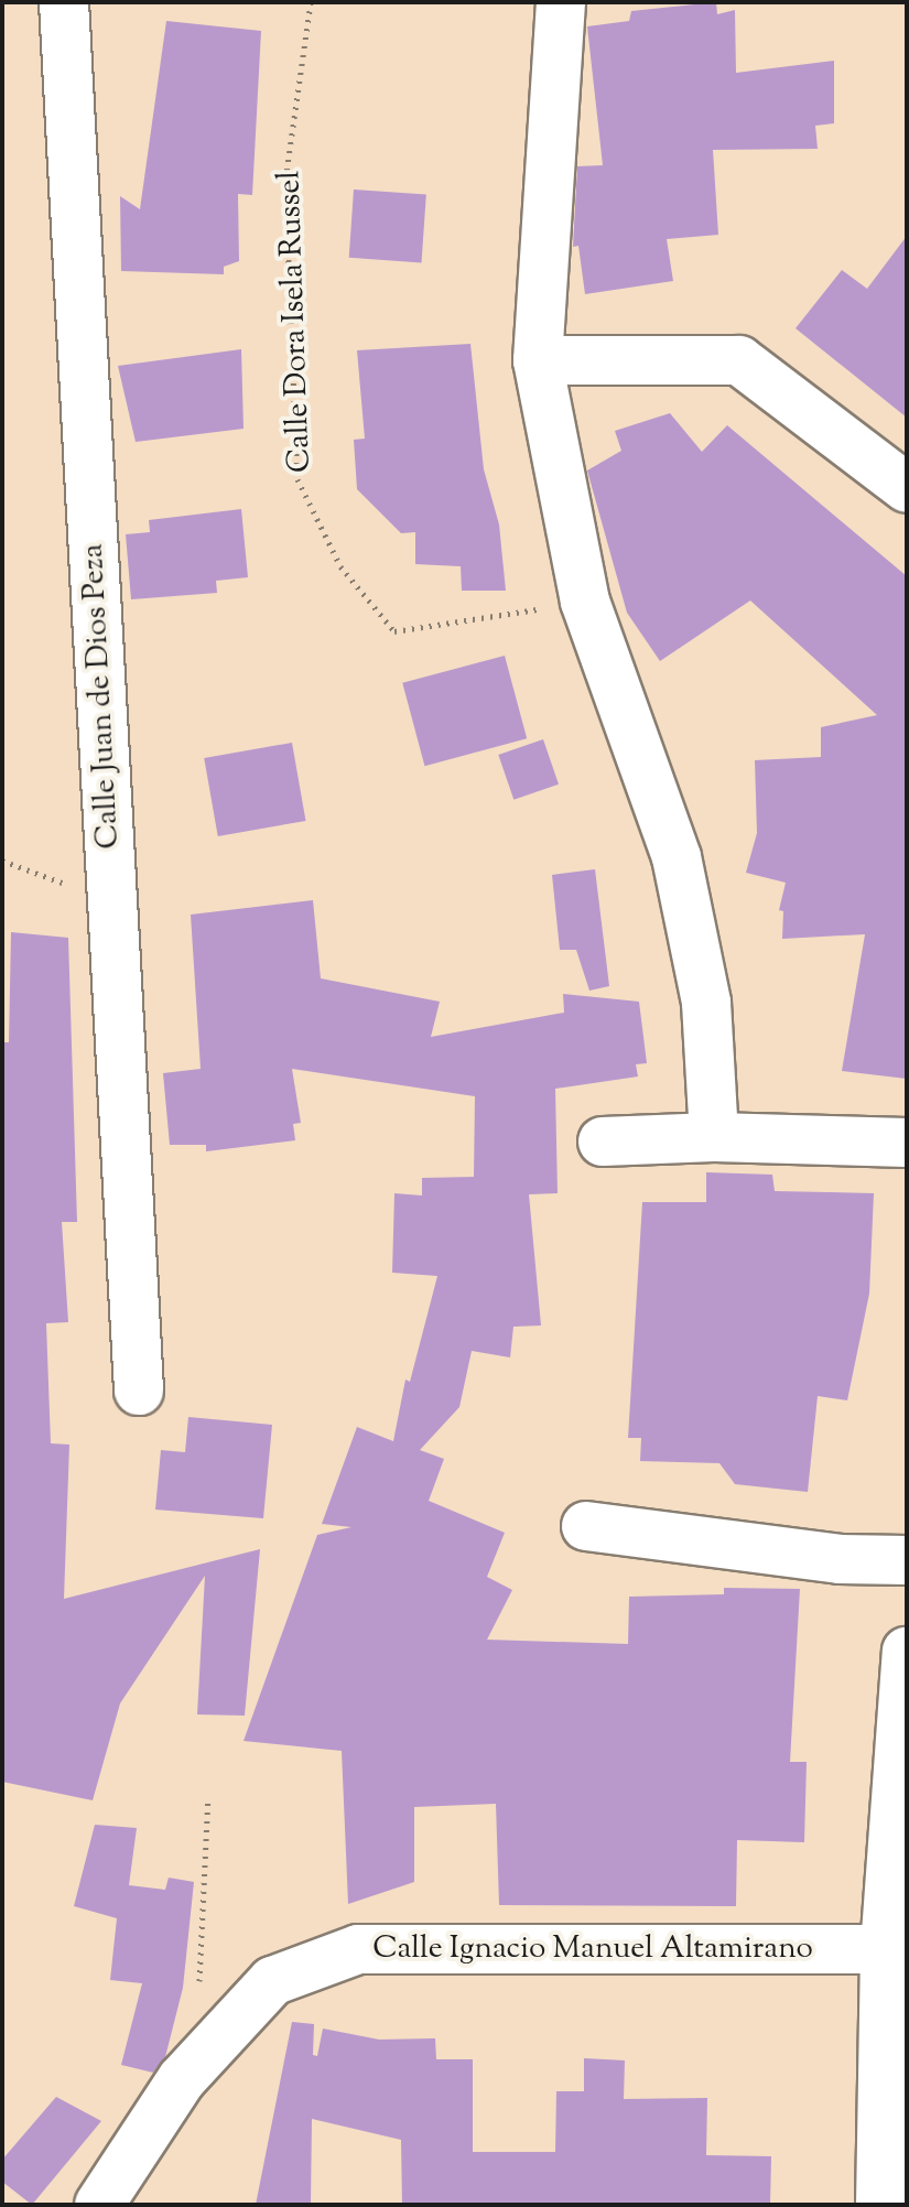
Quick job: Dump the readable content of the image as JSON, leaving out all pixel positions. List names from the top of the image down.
{
  "streets": {
    "street": ["Calle Juan de Dios Peza", "Calle Ignacio Manuel Altamirano"],
    "path": ["Calle Dora Isela Russel"]
  }
}
